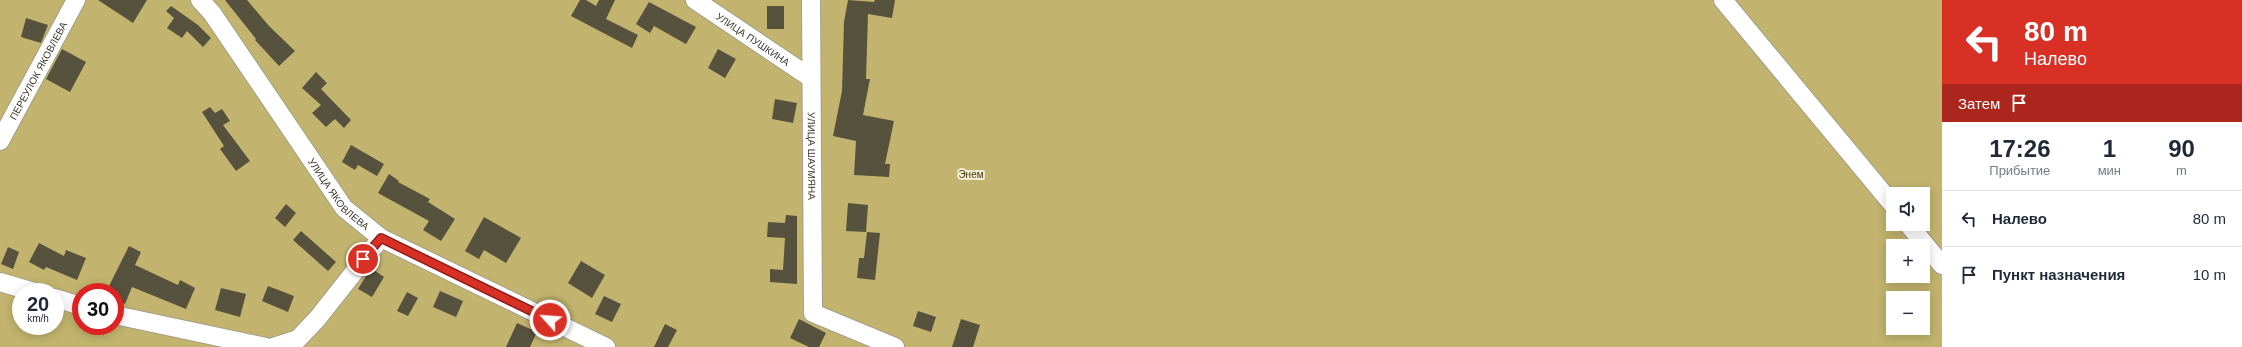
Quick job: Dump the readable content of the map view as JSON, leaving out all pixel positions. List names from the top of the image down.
{
  "streets": {
    "street": [
      "УЛИЦА ПУШКИНА",
      "ПЕРЕУЛОК ЯКОВЛЕВА",
      "УЛИЦА ШАУМЯНА",
      "УЛИЦА ЯКОВЛЕВА"
    ]
  },
  "crossings": [
    ["УЛИЦА ПУШКИНА", "УЛИЦА ШАУМЯНА"]
  ],
  "parks": ["Энем"],
  "page": {
    "turn": ["80 m", "Налево"],
    "then": "Затем",
    "eta": [
      "17:26",
      "Прибытие",
      "1",
      "мин",
      "90",
      "m"
    ],
    "map_buttons": ["+", "−"],
    "list": [
      {
        "name": "Налево",
        "value": "80 m"
      },
      {
        "name": "Пункт назначения",
        "value": "10 m"
      }
    ],
    "speed": "20 km/h",
    "limit": "30"
  }
}
